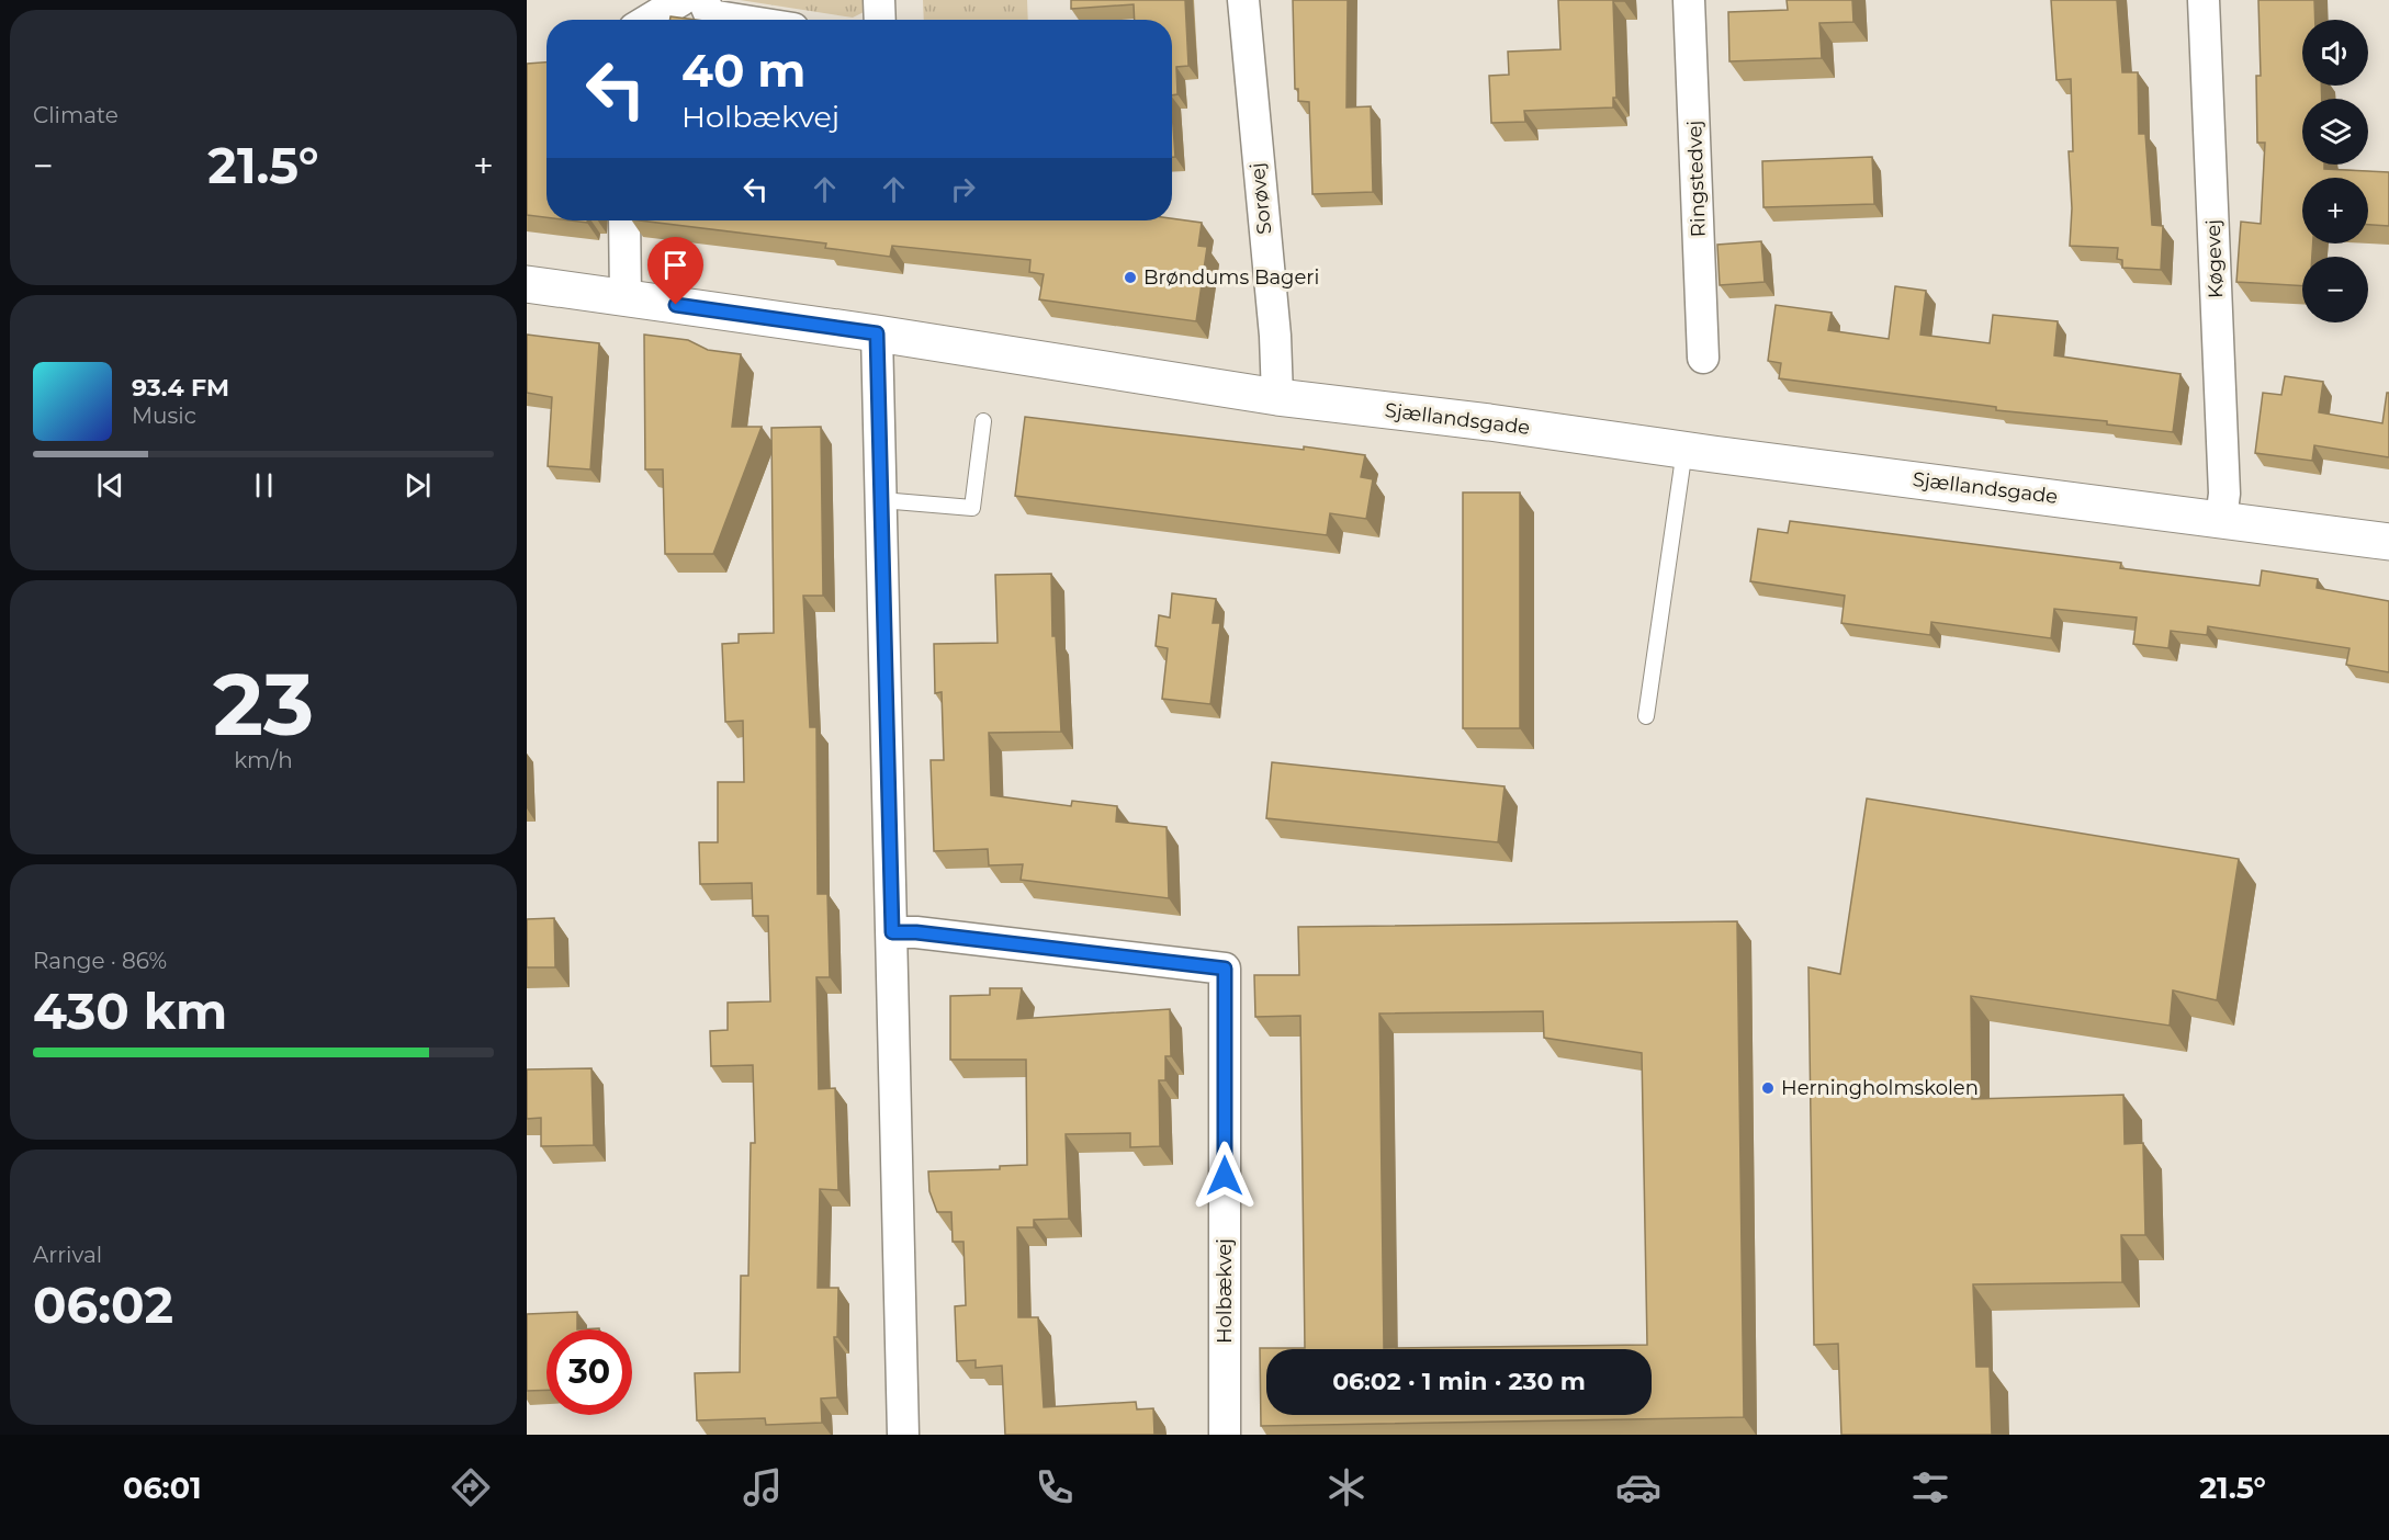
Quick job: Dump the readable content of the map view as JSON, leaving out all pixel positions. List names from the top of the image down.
{
  "streets": {
    "street": [
      "Ringstedvej",
      "Sorøvej",
      "Køgevej",
      "Sjællandsgade",
      "Holbækvej"
    ]
  },
  "crossings": [
    ["Sorøvej", "Sjællandsgade"],
    ["Køgevej", "Sjællandsgade"]
  ],
  "places": ["Brøndums Bageri", "Herningholmskolen"],
  "page": {
    "tile": [
      "Climate",
      ["23", "km/h"],
      ["Range · 86%", "430 km"],
      ["Arrival", "06:02"]
    ],
    "map_buttons": ["+", "−"],
    "turn": ["40 m", "Holbækvej"],
    "heat": ["−", "21.5°", "+"],
    "song": ["93.4 FM", "Music"],
    "limit": "30",
    "trip": "06:02 · 1 min · 230 m",
    "tabs": ["06:01", "21.5°"]
  }
}
